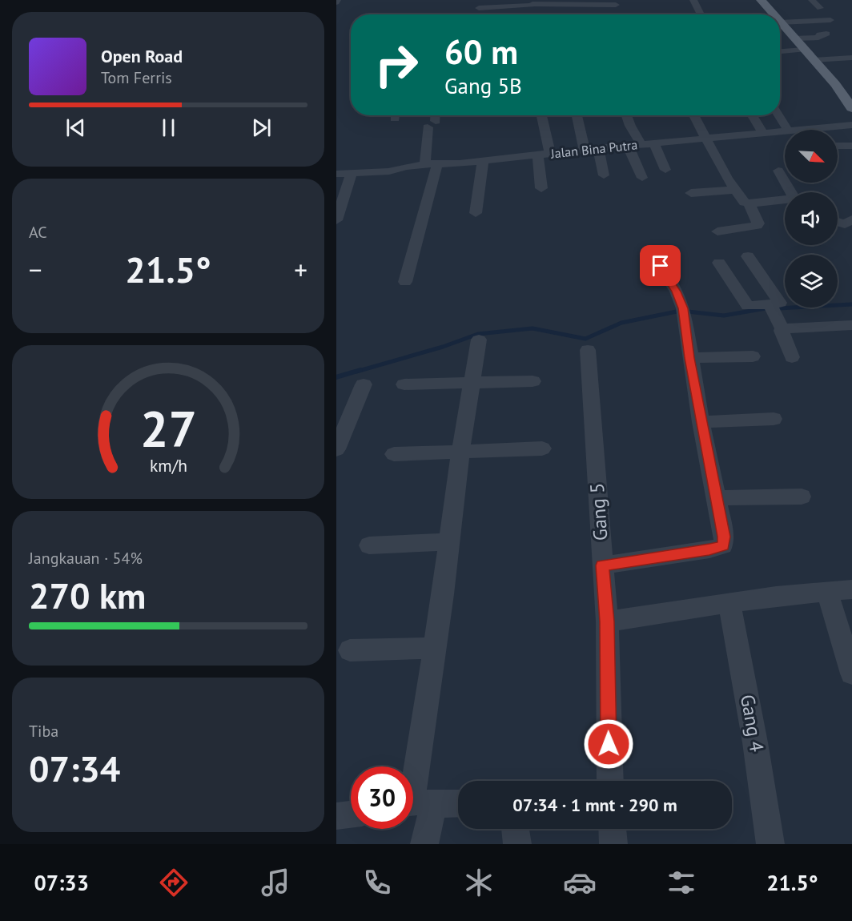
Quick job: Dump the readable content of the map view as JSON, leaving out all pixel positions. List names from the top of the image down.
{
  "streets": {
    "street": ["Jalan Bina Putra", "Gang 5", "Gang 4"]
  },
  "north": "bottom right",
  "page": {
    "turn": ["60 m", "Gang 5B"],
    "song": ["Open Road", "Tom Ferris"],
    "tile": [
      "AC",
      ["Jangkauan · 54%", "270 km"],
      ["Tiba", "07:34"]
    ],
    "heat": ["−", "21.5°", "+"],
    "limit": "30",
    "trip": "07:34 · 1 mnt · 290 m",
    "tabs": ["07:33", "21.5°"],
    "gauge": ["27", "km/h"]
  }
}
